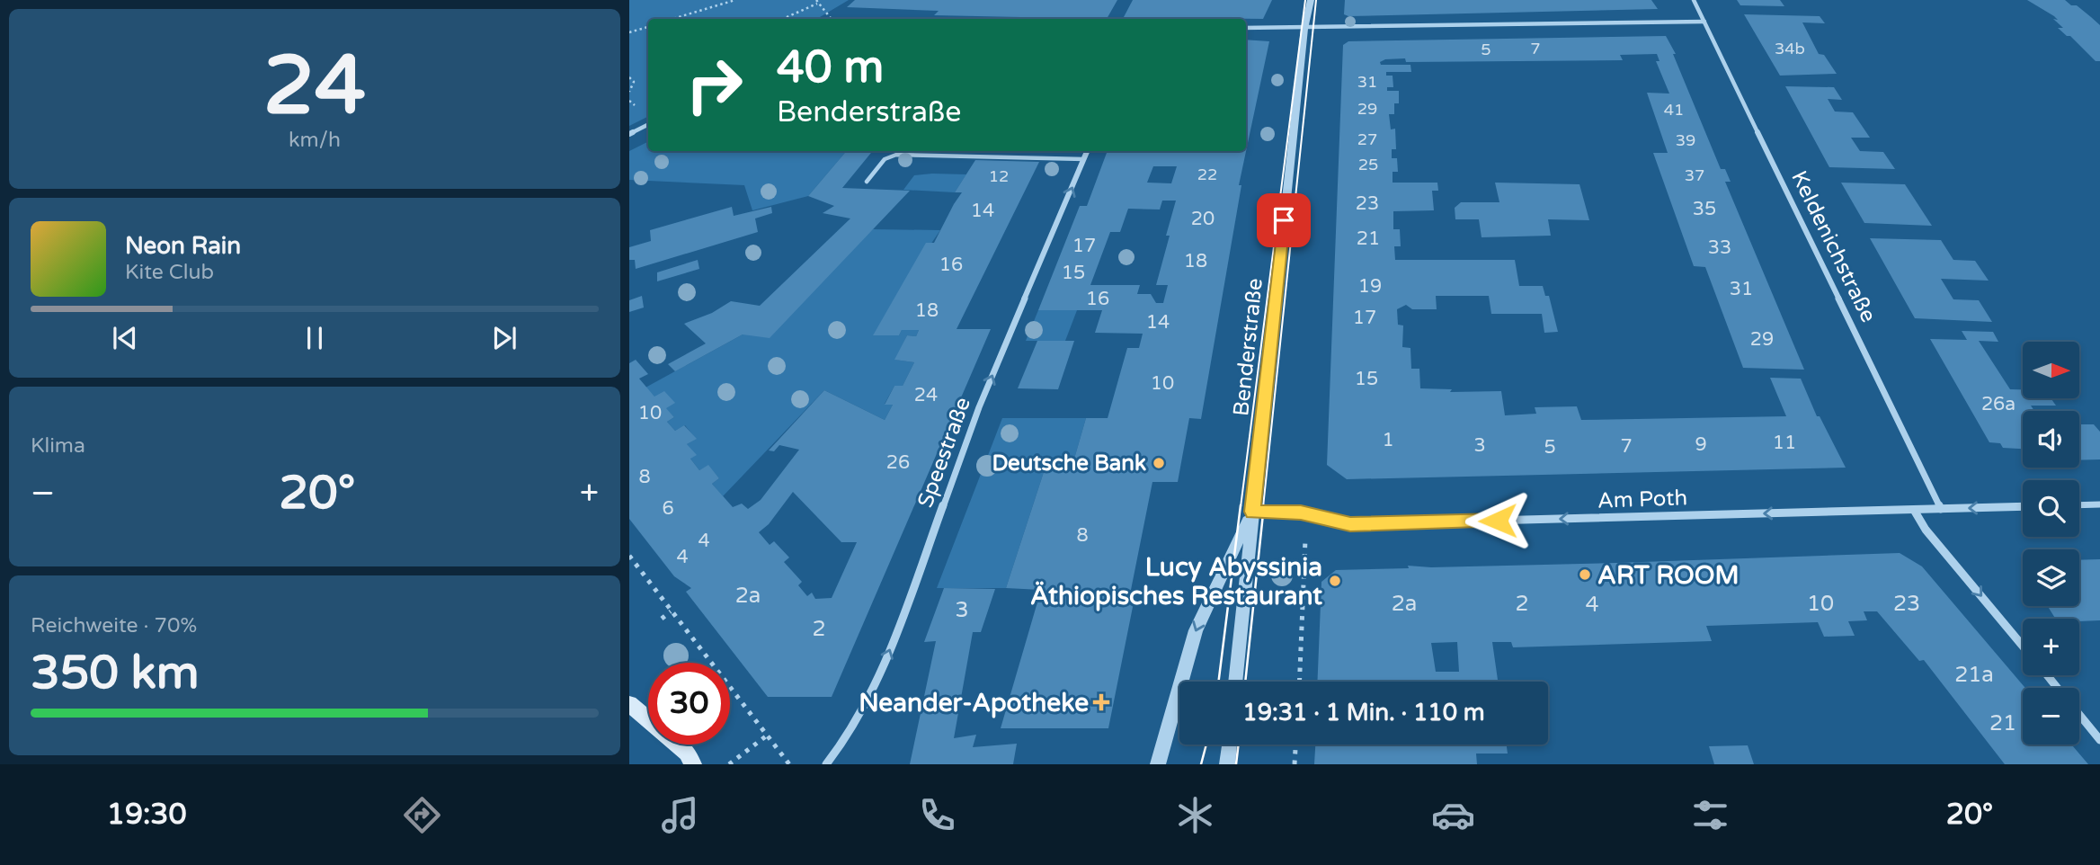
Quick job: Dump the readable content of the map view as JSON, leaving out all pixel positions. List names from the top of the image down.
{
  "streets": {
    "street": [
      "Keldenichstraße",
      "Benderstraße",
      "Speestraße",
      "Am Poth"
    ]
  },
  "crossings": [
    ["Keldenichstraße", "Am Poth"],
    ["Benderstraße", "Am Poth"]
  ],
  "one_way": ["Speestraße", "Am Poth"],
  "places": {
    "other": ["Deutsche Bank", "ART ROOM", "Lucy Abyssinia Äthiopisches Restaurant"],
    "health": ["Neander-Apotheke"]
  },
  "house_numbers": [
    "7",
    "34b",
    "5",
    "31",
    "29",
    "41",
    "27",
    "39",
    "25",
    "22",
    "37",
    "12",
    "23",
    "35",
    "14",
    "20",
    "21",
    "17",
    "33",
    "18",
    "16",
    "15",
    "19",
    "31",
    "16",
    "18",
    "17",
    "14",
    "29",
    "15",
    "10",
    "24",
    "26a",
    "10",
    "1",
    "11",
    "9",
    "3",
    "7",
    "5",
    "26",
    "8",
    "6",
    "8",
    "4",
    "4",
    "2a",
    "2a",
    "2",
    "10",
    "23",
    "4",
    "3",
    "2",
    "21a",
    "21"
  ],
  "north": "right",
  "page": {
    "tile": [
      ["24", "km/h"],
      "Klima",
      ["Reichweite · 70%", "350 km"]
    ],
    "turn": ["40 m", "Benderstraße"],
    "song": ["Neon Rain", "Kite Club"],
    "map_buttons": ["+", "−"],
    "heat": ["−", "20°", "+"],
    "limit": "30",
    "trip": "19:31 · 1 Min. · 110 m",
    "tabs": ["19:30", "20°"]
  }
}
